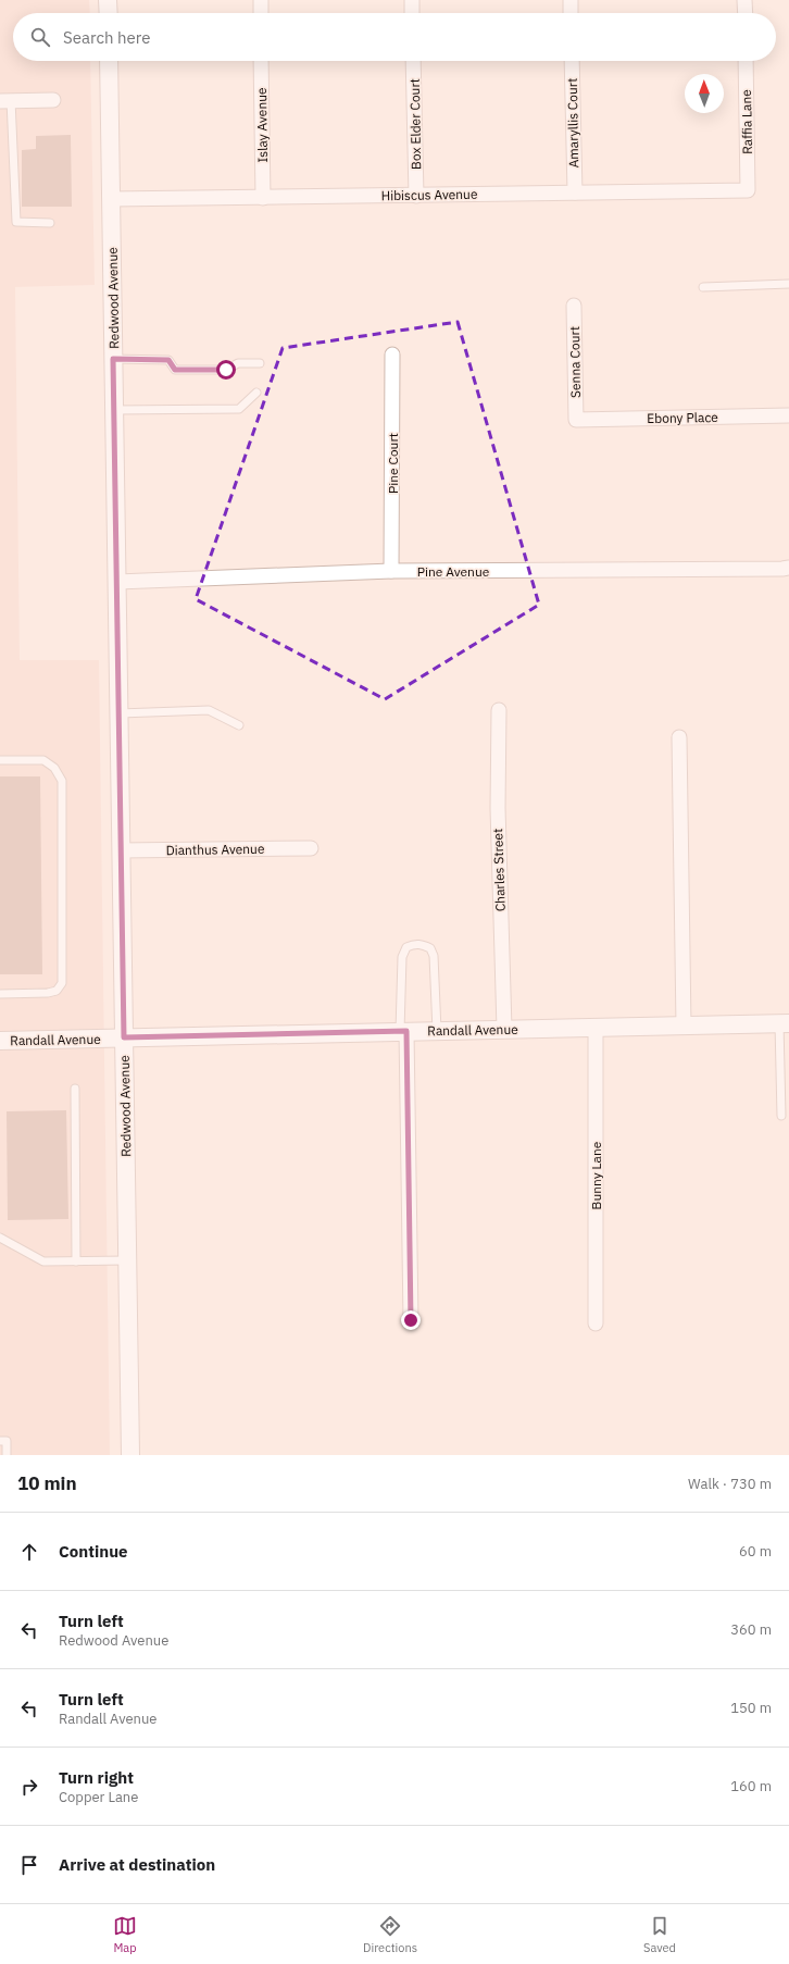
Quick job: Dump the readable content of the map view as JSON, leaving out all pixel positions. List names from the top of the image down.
{
  "streets": {
    "street": [
      "Raffia Lane",
      "Amaryllis Court",
      "Box Elder Court",
      "Islay Avenue",
      "Hibiscus Avenue",
      "Redwood Avenue",
      "Senna Court",
      "Ebony Place",
      "Pine Court",
      "Pine Avenue",
      "Dianthus Avenue",
      "Charles Street",
      "Randall Avenue",
      "Bunny Lane"
    ]
  },
  "crossings": [
    ["Raffia Lane", "Hibiscus Avenue"],
    ["Amaryllis Court", "Hibiscus Avenue"],
    ["Box Elder Court", "Hibiscus Avenue"],
    ["Islay Avenue", "Hibiscus Avenue"],
    ["Hibiscus Avenue", "Redwood Avenue"],
    ["Redwood Avenue", "Pine Avenue"],
    ["Redwood Avenue", "Dianthus Avenue"],
    ["Redwood Avenue", "Randall Avenue"],
    ["Senna Court", "Ebony Place"],
    ["Pine Court", "Pine Avenue"],
    ["Charles Street", "Randall Avenue"],
    ["Randall Avenue", "Bunny Lane"]
  ],
  "north": "top",
  "page": {
    "search": "Search here",
    "heading": ["10 min", "Walk · 730 m"],
    "list": [
      ["Continue", "60 m"],
      ["Turn left", "Redwood Avenue", "360 m"],
      ["Turn left", "Randall Avenue", "150 m"],
      ["Turn right", "Copper Lane", "160 m"],
      "Arrive at destination"
    ],
    "nav": ["Map", "Directions", "Saved"]
  }
}
